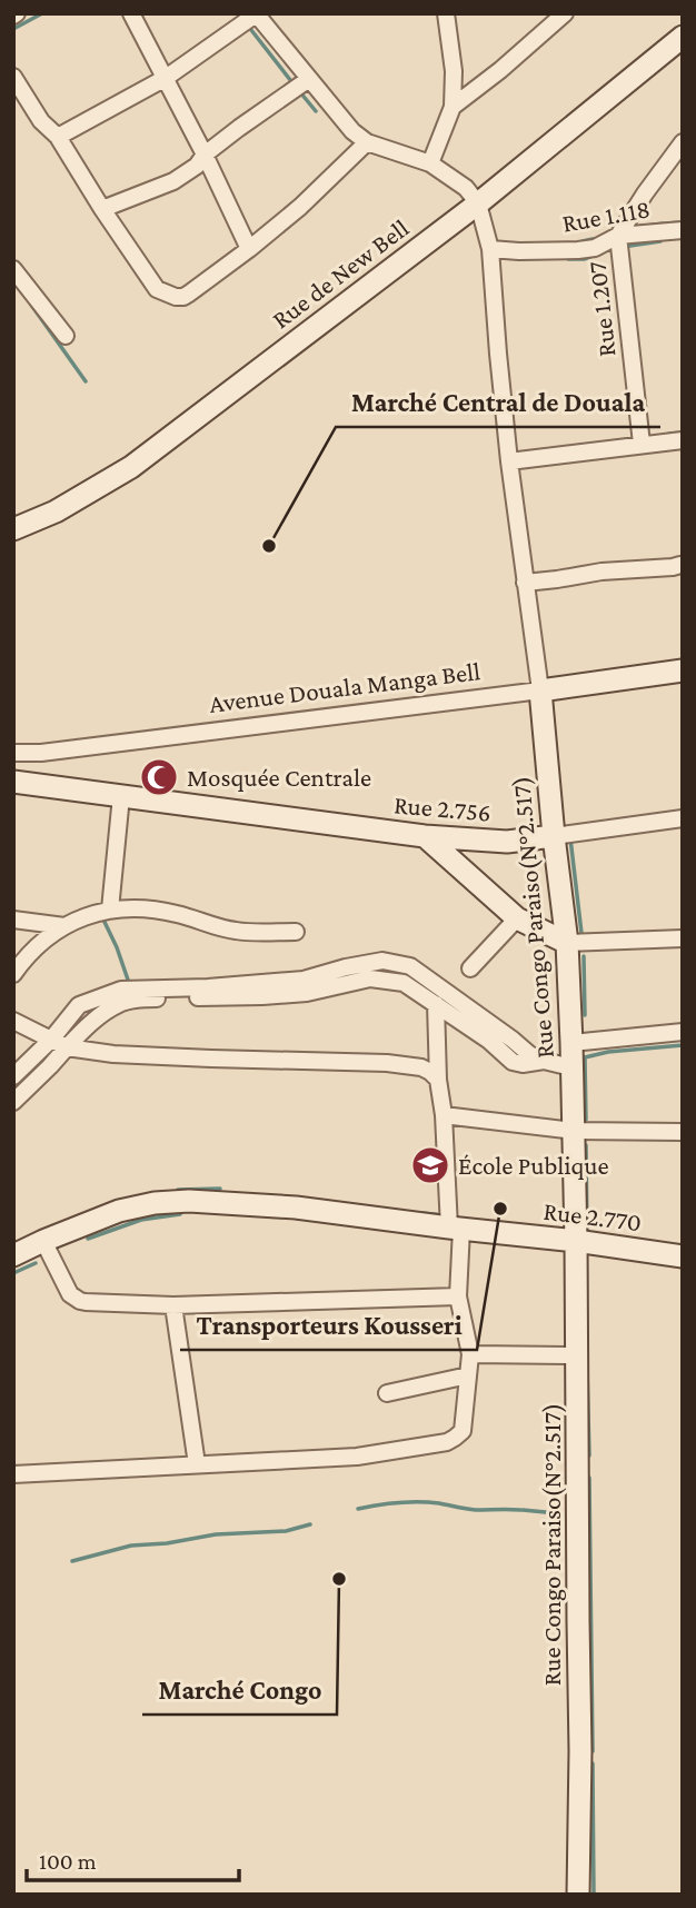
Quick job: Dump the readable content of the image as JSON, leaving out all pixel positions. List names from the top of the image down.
{
  "streets": {
    "street": [
      "Rue 1.118",
      "Rue de New Bell",
      "Rue 1.207",
      "Avenue Douala Manga Bell",
      "Rue 2.756",
      "Rue Congo Paraiso(N°2.517)",
      "Rue 2.770"
    ]
  },
  "crossings": [
    ["Rue 1.118", "Rue 1.207"],
    ["Rue 1.118", "Rue Congo Paraiso(N°2.517)"],
    ["Rue de New Bell", "Rue Congo Paraiso(N°2.517)"],
    ["Avenue Douala Manga Bell", "Rue Congo Paraiso(N°2.517)"],
    ["Rue 2.756", "Rue Congo Paraiso(N°2.517)"],
    ["Rue Congo Paraiso(N°2.517)", "Rue 2.770"]
  ],
  "places": {
    "other": ["Marché Central de Douala", "Transporteurs Kousseri", "Marché Congo"],
    "mosque": ["Mosquée Centrale"],
    "school or university": ["École Publique"]
  },
  "scale_bar": "100 m"
}
